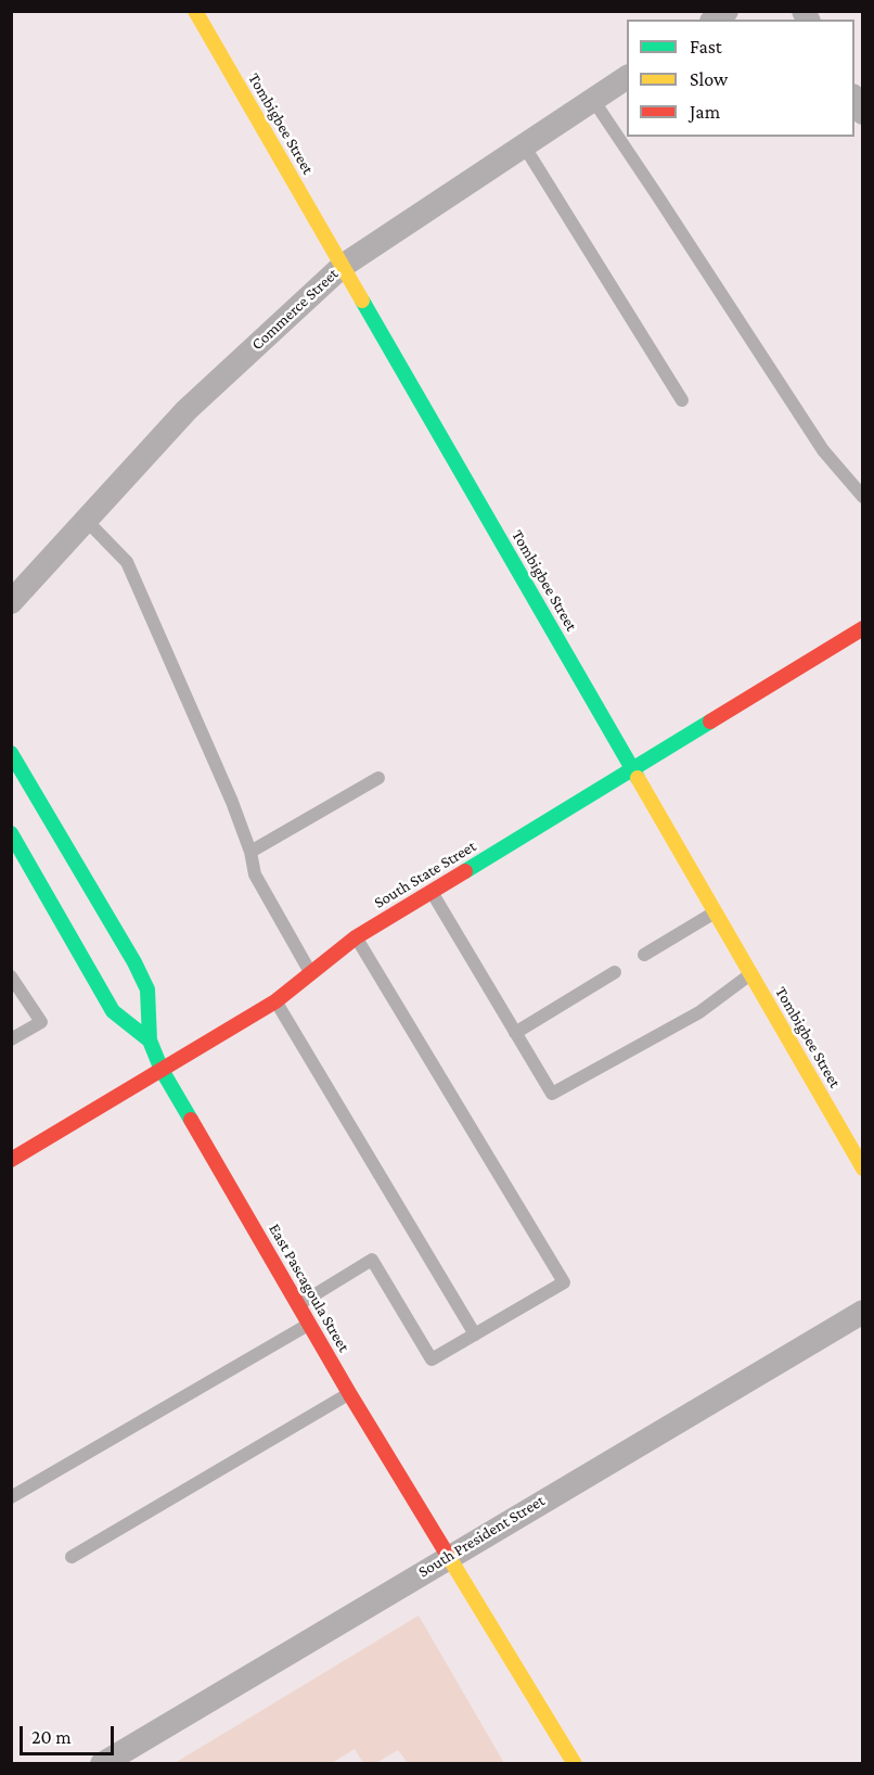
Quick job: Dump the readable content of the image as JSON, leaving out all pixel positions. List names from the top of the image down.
{
  "streets": {
    "main road": ["Tombigbee Street", "South State Street", "East Pascagoula Street"],
    "street": ["Commerce Street", "South President Street"]
  },
  "crossings": [
    ["Tombigbee Street", "Commerce Street"],
    ["Tombigbee Street", "South State Street"],
    ["South State Street", "East Pascagoula Street"],
    ["East Pascagoula Street", "South President Street"]
  ],
  "legend": ["Fast", "Slow", "Jam"],
  "scale_bar": "20 m"
}
